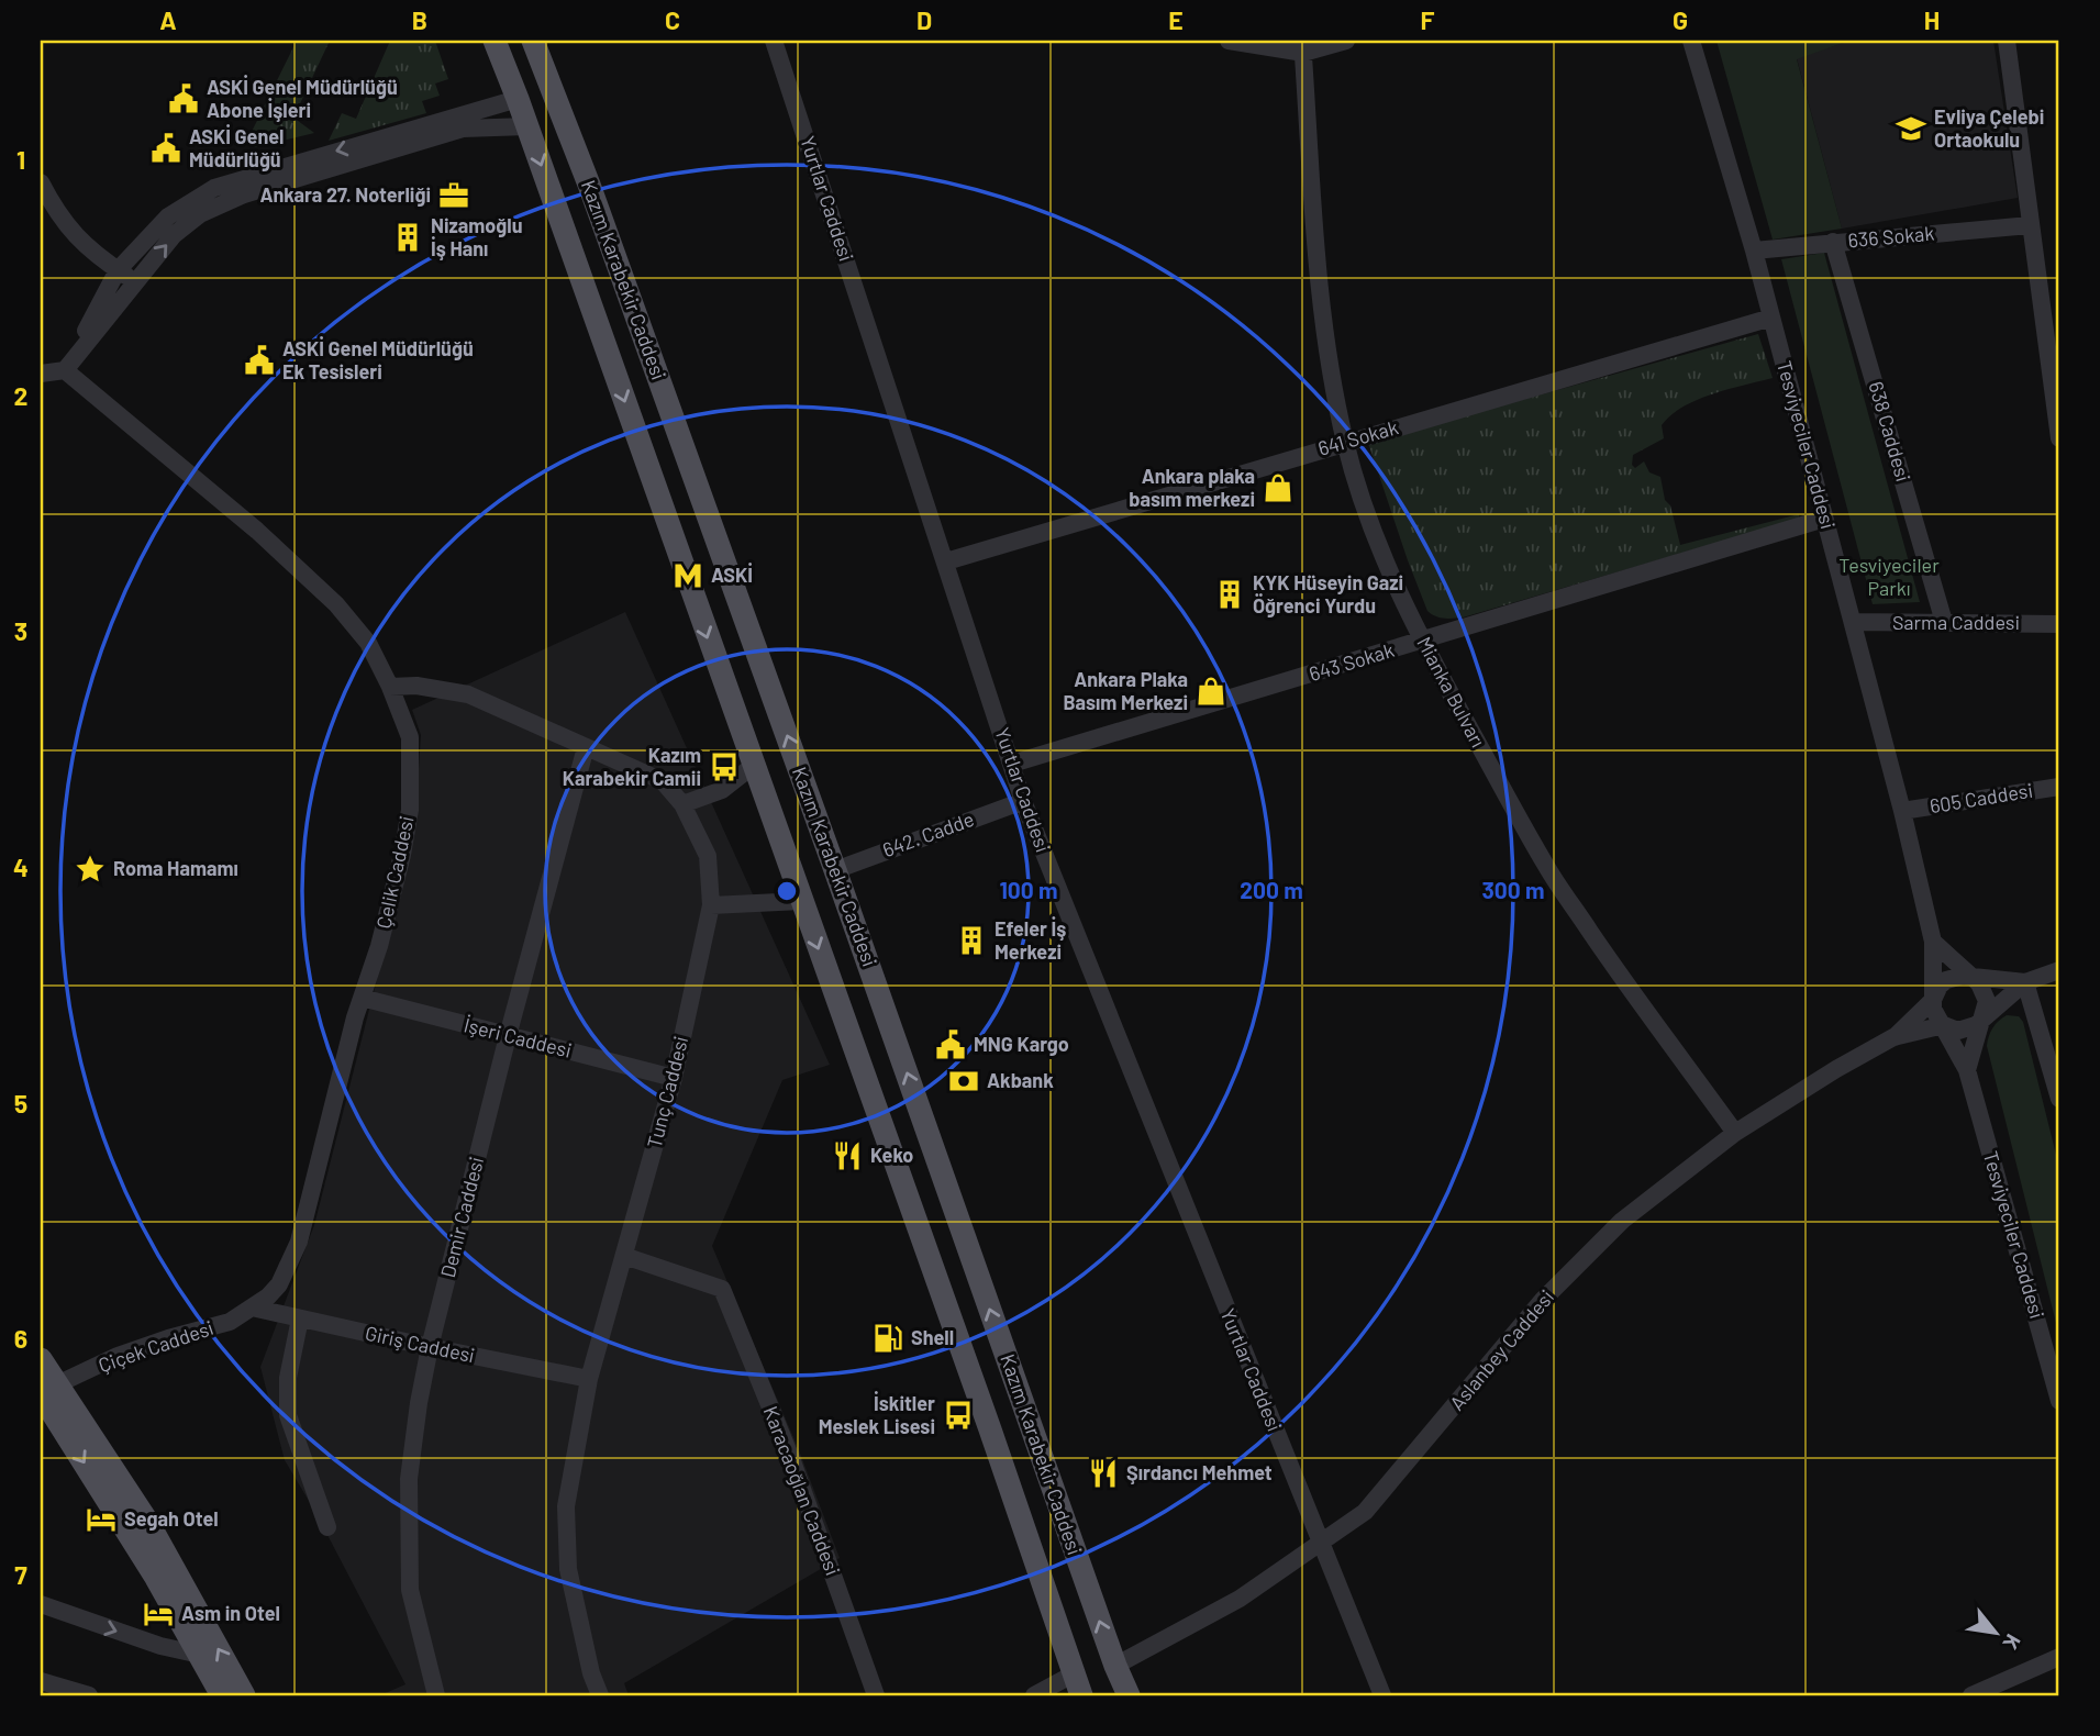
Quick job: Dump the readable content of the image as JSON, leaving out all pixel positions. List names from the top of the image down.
{
  "streets": {
    "main road": ["Kazım Karabekir Caddesi"],
    "street": [
      "Yurtlar Caddesi",
      "636 Sokak",
      "638 Caddesi",
      "641 Sokak",
      "Tesviyeciler Caddesi",
      "Sarma Caddesi",
      "643 Sokak",
      "Mianka Bulvarı",
      "605 Caddesi",
      "642. Cadde",
      "Çelik Caddesi",
      "İşeri Caddesi",
      "Tunç Caddesi",
      "Demir Caddesi",
      "Giriş Caddesi",
      "Çiçek Caddesi",
      "Aslanbey Caddesi",
      "Karacaoğlan Caddesi"
    ]
  },
  "crossings": [
    ["Yurtlar Caddesi", "641 Sokak"],
    ["Yurtlar Caddesi", "643 Sokak"],
    ["Yurtlar Caddesi", "642. Cadde"],
    ["Yurtlar Caddesi", "Aslanbey Caddesi"],
    ["636 Sokak", "638 Caddesi"],
    ["636 Sokak", "Tesviyeciler Caddesi"],
    ["Kazım Karabekir Caddesi", "642. Cadde"],
    ["Kazım Karabekir Caddesi", "Aslanbey Caddesi"],
    ["638 Caddesi", "Sarma Caddesi"],
    ["641 Sokak", "Tesviyeciler Caddesi"],
    ["641 Sokak", "Mianka Bulvarı"],
    ["Tesviyeciler Caddesi", "Sarma Caddesi"],
    ["Tesviyeciler Caddesi", "643 Sokak"],
    ["Tesviyeciler Caddesi", "605 Caddesi"],
    ["643 Sokak", "Mianka Bulvarı"],
    ["Mianka Bulvarı", "Aslanbey Caddesi"],
    ["Çelik Caddesi", "İşeri Caddesi"],
    ["Çelik Caddesi", "Tunç Caddesi"],
    ["Çelik Caddesi", "Giriş Caddesi"],
    ["Çelik Caddesi", "Çiçek Caddesi"],
    ["İşeri Caddesi", "Tunç Caddesi"],
    ["İşeri Caddesi", "Demir Caddesi"],
    ["Tunç Caddesi", "Demir Caddesi"],
    ["Tunç Caddesi", "Giriş Caddesi"],
    ["Tunç Caddesi", "Karacaoğlan Caddesi"],
    ["Demir Caddesi", "Giriş Caddesi"],
    ["Giriş Caddesi", "Çiçek Caddesi"]
  ],
  "parks": ["Tesviyeciler Parkı"],
  "places": {
    "public building": [
      "ASKİ Genel Müdürlüğü Abone İşleri",
      "ASKİ Genel Müdürlüğü",
      "ASKİ Genel Müdürlüğü Ek Tesisleri",
      "MNG Kargo"
    ],
    "school or university": ["Evliya Çelebi Ortaokulu"],
    "office": ["Ankara 27. Noterliği"],
    "building": ["Nizamoğlu İş Hanı", "KYK Hüseyin Gazi Öğrenci Yurdu", "Efeler İş Merkezi"],
    "shop": ["Ankara plaka basım merkezi", "Ankara Plaka Basım Merkezi"],
    "metro station": ["ASKİ"],
    "bus stop": ["Kazım Karabekir Camii", "İskitler Meslek Lisesi"],
    "place": ["Roma Hamamı"],
    "bank": ["Akbank"],
    "restaurant": ["Keko", "Şırdancı Mehmet"],
    "fuel station": ["Shell"],
    "hotel": ["Segah Otel", "Asm in Otel"]
  },
  "north": "bottom right",
  "grid": {
    "columns": [
      "A",
      "B",
      "C",
      "D",
      "E",
      "F",
      "G",
      "H"
    ],
    "rows": [
      "1",
      "2",
      "3",
      "4",
      "5",
      "6",
      "7"
    ]
  },
  "rings": ["100 m", "200 m", "300 m"]
}
